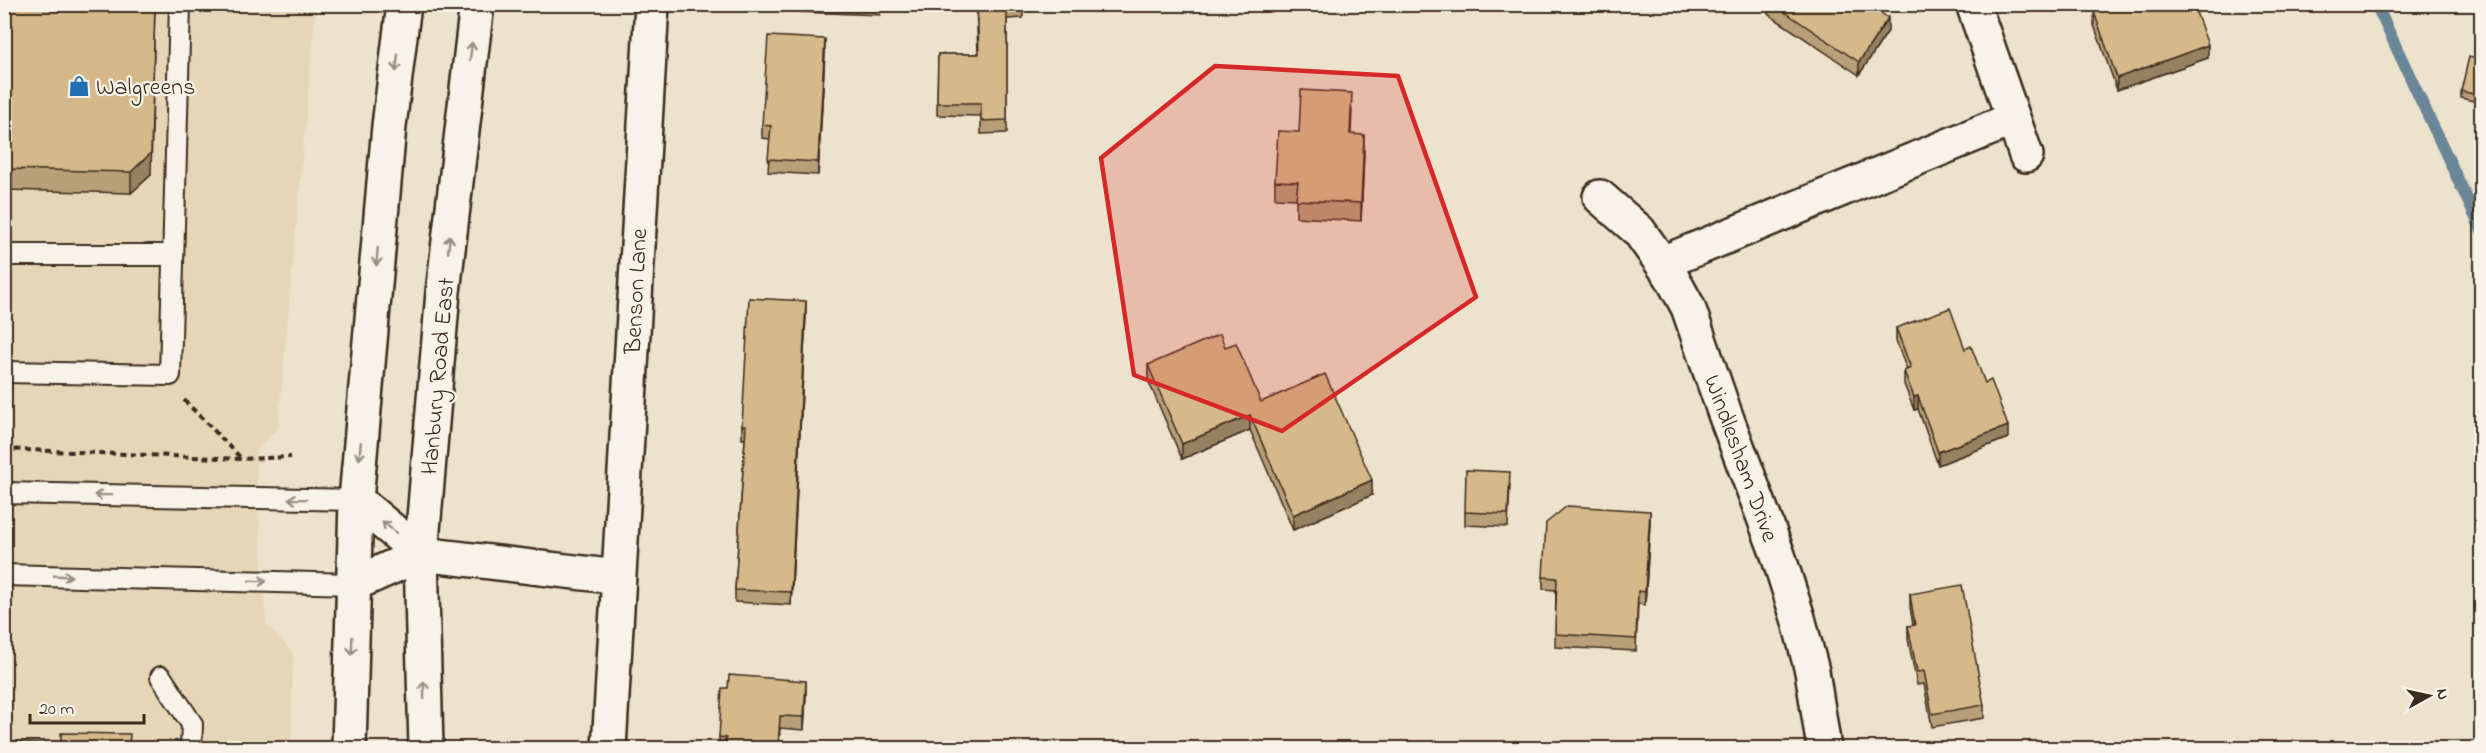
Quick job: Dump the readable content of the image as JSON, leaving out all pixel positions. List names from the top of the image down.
{
  "streets": {
    "street": ["Benson Lane", "Hanbury Road East", "Windlesham Drive"]
  },
  "places": {
    "shop": ["Walgreens"]
  },
  "scale_bar": "20 m",
  "north": "right"
}
